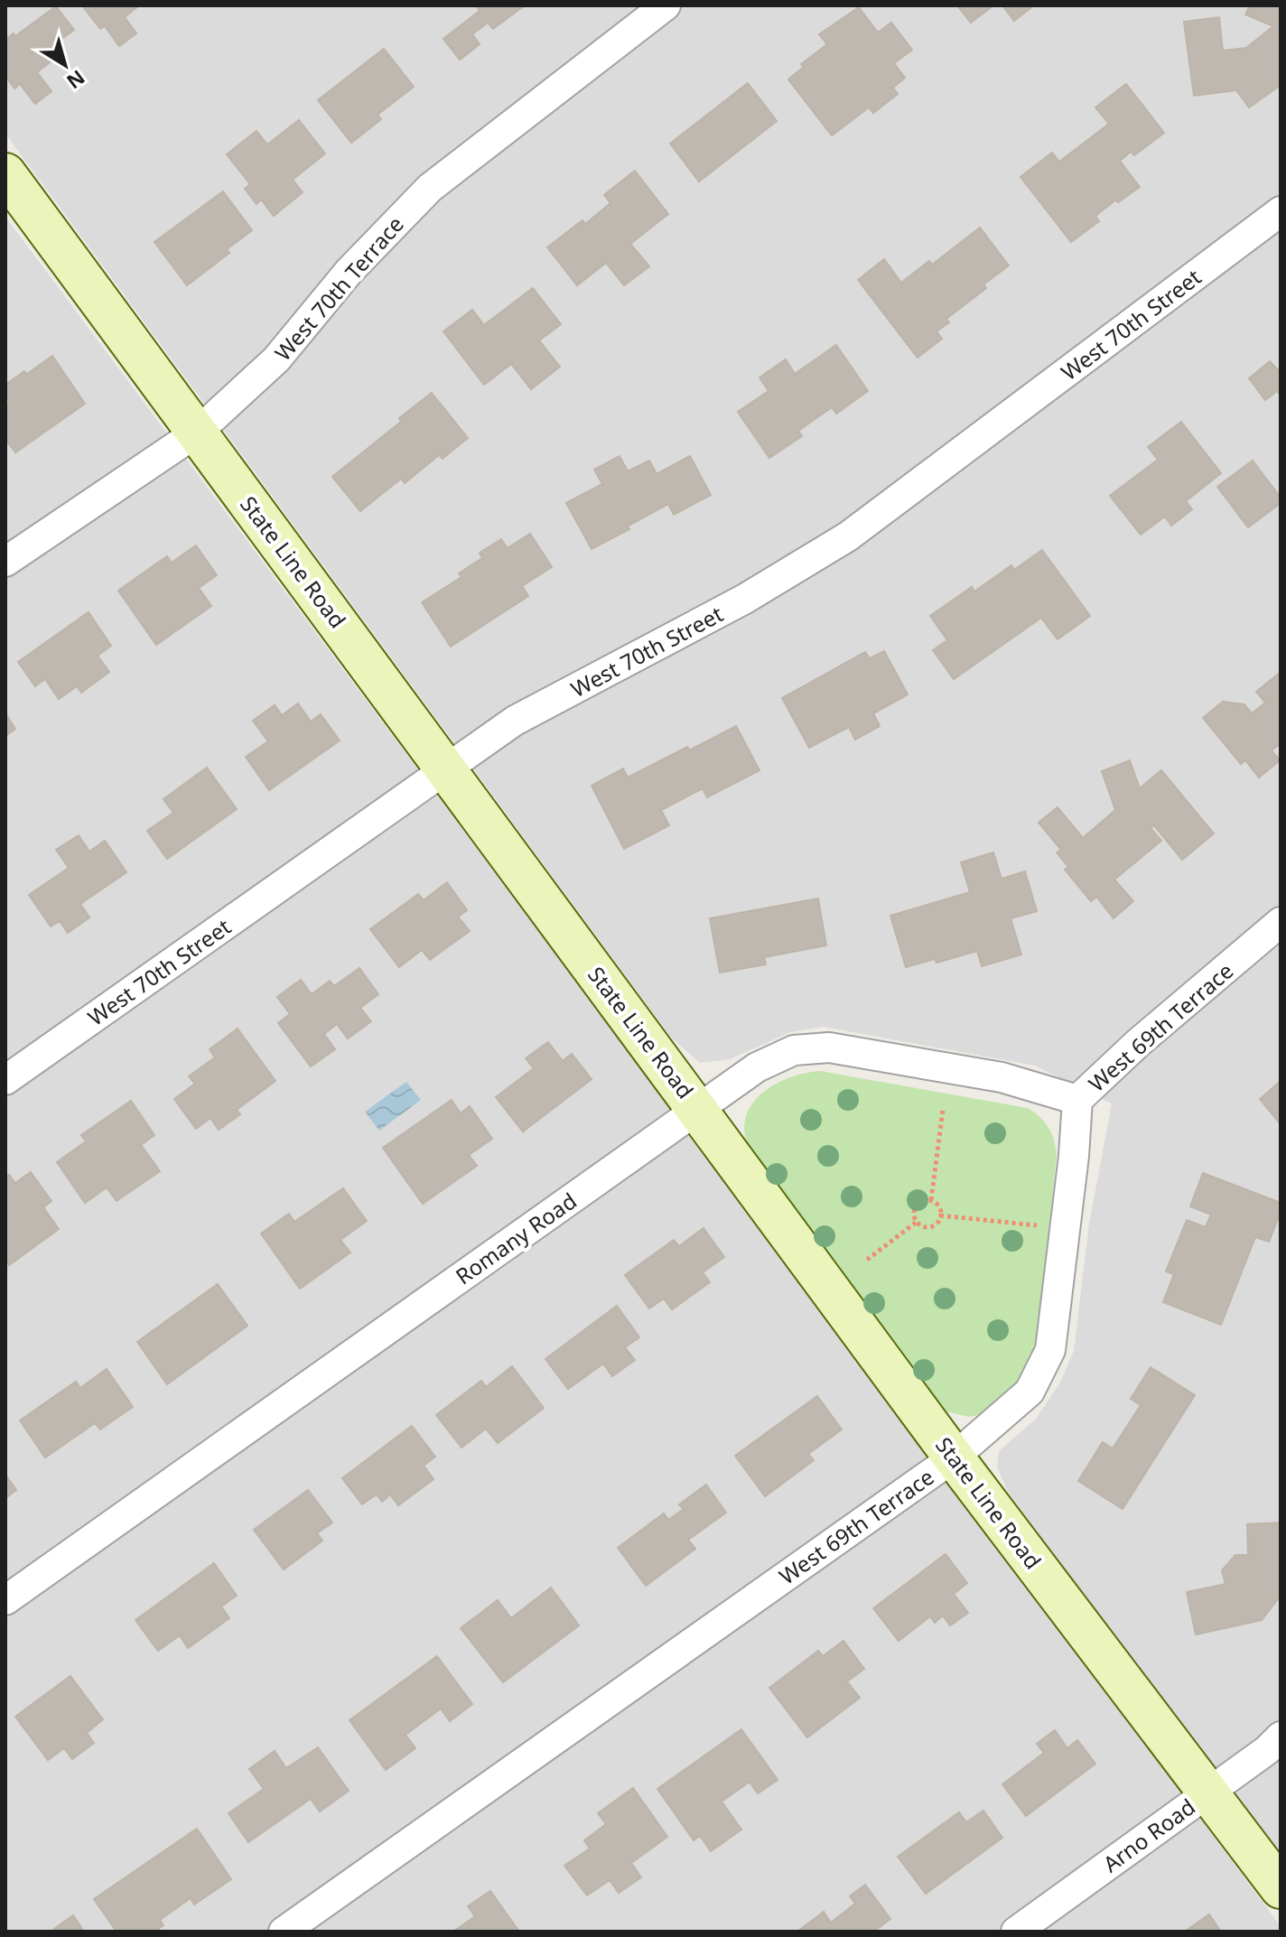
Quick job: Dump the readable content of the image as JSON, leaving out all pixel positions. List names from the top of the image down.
{
  "streets": {
    "main road": ["State Line Road"],
    "street": [
      "West 70th Terrace",
      "West 70th Street",
      "West 69th Terrace",
      "Romany Road",
      "Arno Road"
    ]
  },
  "crossings": [
    ["West 70th Terrace", "State Line Road"],
    ["West 70th Street", "State Line Road"],
    ["State Line Road", "West 69th Terrace"],
    ["State Line Road", "Romany Road"],
    ["State Line Road", "Arno Road"],
    ["West 69th Terrace", "Romany Road"]
  ],
  "north": "bottom right"
}
